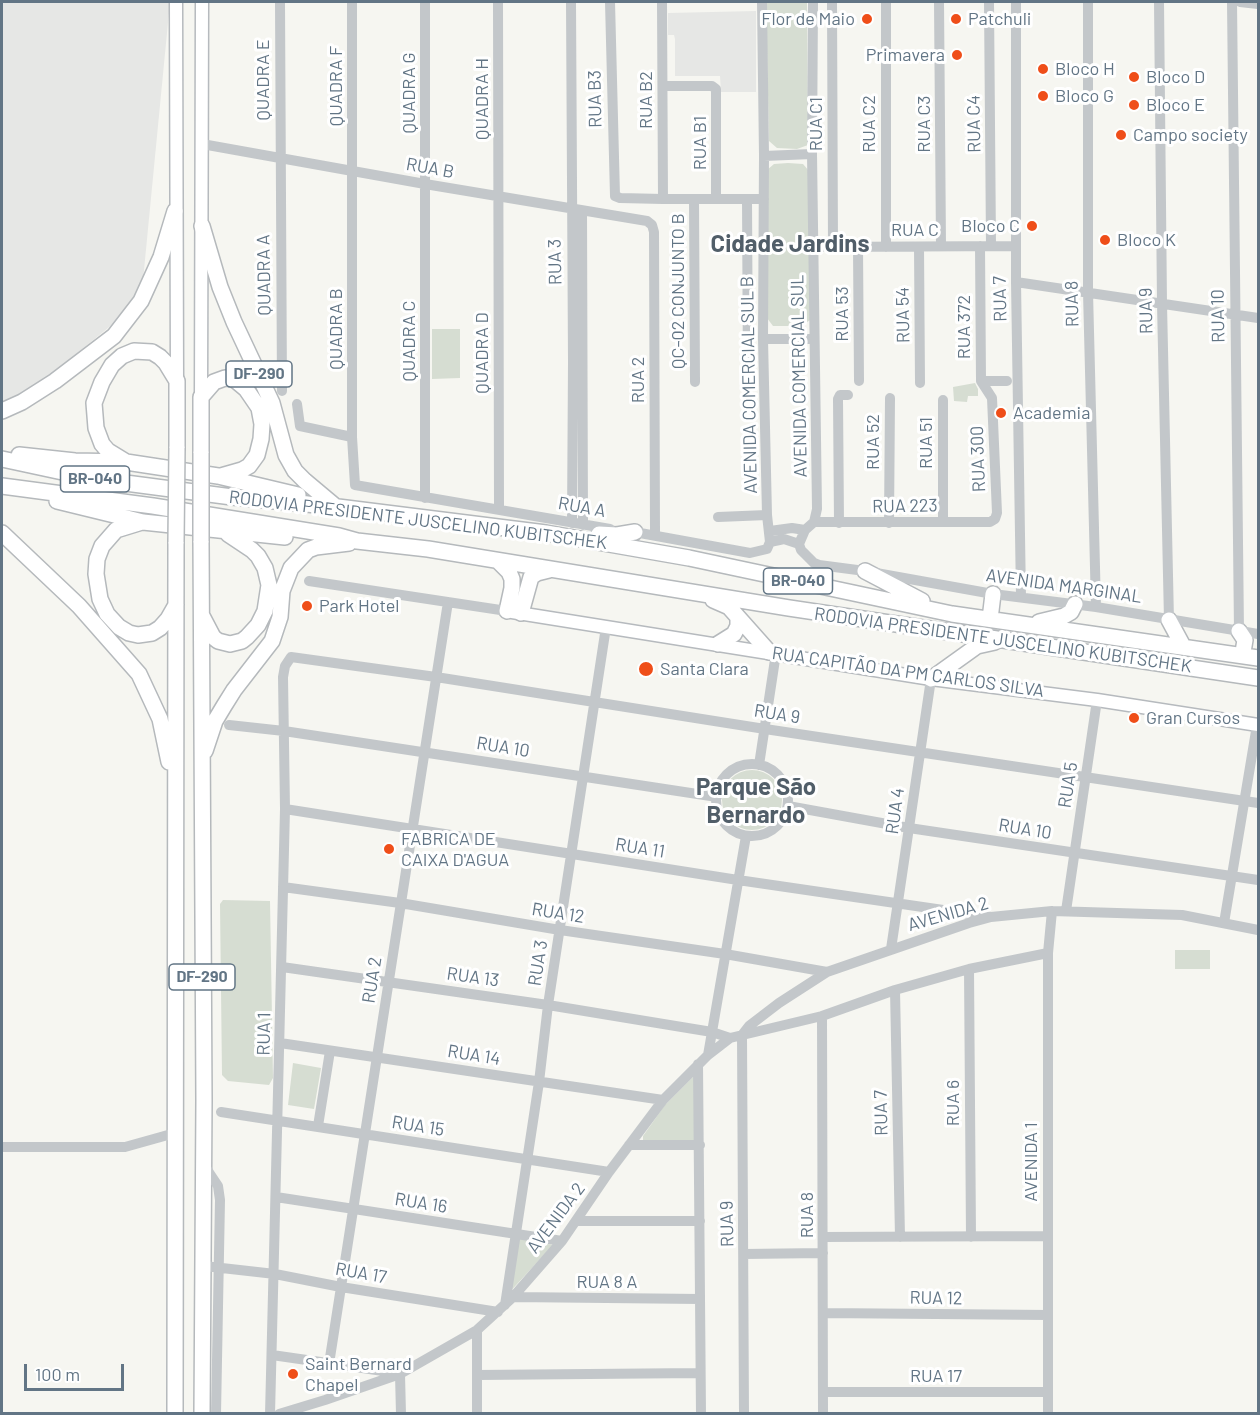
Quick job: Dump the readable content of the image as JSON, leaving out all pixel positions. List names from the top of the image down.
{
  "streets": {
    "highway": ["DF-290", "BR-040", "RODOVIA PRESIDENTE JUSCELINO KUBITSCHEK"],
    "main road": ["RUA CAPITÃO DA PM CARLOS SILVA"],
    "street": [
      "QUADRA E",
      "QUADRA F",
      "QUADRA G",
      "QUADRA H",
      "RUA B3",
      "RUA B2",
      "RUA C1",
      "RUA C2",
      "RUA C3",
      "RUA C4",
      "RUA B1",
      "RUA B",
      "RUA C",
      "RUA 3",
      "QUADRA A",
      "QC-02 CONJUNTO B",
      "RUA 7",
      "RUA 8",
      "RUA 9",
      "RUA 53",
      "RUA 54",
      "RUA 10",
      "RUA 372",
      "QUADRA B",
      "QUADRA C",
      "QUADRA D",
      "AVENIDA COMERCIAL SUL",
      "RUA 2",
      "AVENIDA COMERCIAL SUL B",
      "RUA 52",
      "RUA 51",
      "RUA 300",
      "RUA 223",
      "RUA A",
      "AVENIDA MARGINAL",
      "RUA 5",
      "RUA 4",
      "RUA 11",
      "RUA 12",
      "AVENIDA 2",
      "RUA 13",
      "RUA 1",
      "RUA 14",
      "RUA 6",
      "RUA 15",
      "AVENIDA 1",
      "RUA 16",
      "RUA 17",
      "RUA 8 A"
    ]
  },
  "crossings": [
    ["QUADRA E", "RUA B"],
    ["QUADRA E", "QUADRA A"],
    ["QUADRA F", "RUA B"],
    ["QUADRA F", "QUADRA B"],
    ["QUADRA G", "RUA B"],
    ["QUADRA G", "QUADRA C"],
    ["QUADRA H", "RUA B"],
    ["QUADRA H", "QUADRA D"],
    ["RUA B3", "RUA B2"],
    ["RUA B2", "RUA B1"],
    ["RUA C1", "RUA C"],
    ["RUA C2", "RUA C"],
    ["RUA C3", "RUA C"],
    ["RUA C4", "RUA C"],
    ["RUA C4", "RUA 372"],
    ["RUA B", "RUA 3"],
    ["RUA B", "QUADRA A"],
    ["RUA B", "QUADRA B"],
    ["RUA B", "QUADRA C"],
    ["RUA B", "QUADRA D"],
    ["RUA B", "DF-290"],
    ["RUA B", "RUA 2"],
    ["RUA C", "RUA 7"],
    ["RUA C", "RUA 53"],
    ["RUA C", "RUA 54"],
    ["RUA C", "RUA 372"],
    ["RUA C", "AVENIDA COMERCIAL SUL"],
    ["RUA 3", "RUA 9"],
    ["RUA 3", "RUA 10"],
    ["RUA 3", "RUA A"],
    ["RUA 3", "RUA CAPITÃO DA PM CARLOS SILVA"],
    ["RUA 3", "RUA 11"],
    ["RUA 3", "RUA 12"],
    ["RUA 3", "AVENIDA 2"],
    ["RUA 3", "RUA 13"],
    ["RUA 3", "RUA 14"],
    ["RUA 3", "RUA 15"],
    ["RUA 3", "RUA 16"],
    ["RUA 3", "RUA 17"],
    ["RUA 3", "RUA 8 A"],
    ["RUA 7", "AVENIDA MARGINAL"],
    ["RUA 7", "AVENIDA 2"],
    ["RUA 8", "AVENIDA MARGINAL"],
    ["RUA 8", "RUA 12"],
    ["RUA 8", "AVENIDA 2"],
    ["RUA 8", "RUA 17"],
    ["RUA 9", "RUA 2"],
    ["RUA 9", "AVENIDA MARGINAL"],
    ["RUA 9", "RUA 5"],
    ["RUA 9", "RUA 4"],
    ["RUA 9", "AVENIDA 2"],
    ["RUA 9", "RUA 1"],
    ["RUA 10", "RUA 2"],
    ["RUA 10", "AVENIDA MARGINAL"],
    ["RUA 10", "RUA 5"],
    ["RUA 10", "RUA 4"],
    ["RUA 10", "RUA 1"],
    ["RUA 372", "RUA 300"],
    ["QUADRA B", "RUA A"],
    ["QUADRA C", "RUA A"],
    ["QUADRA D", "RUA A"],
    ["DF-290", "RODOVIA PRESIDENTE JUSCELINO KUBITSCHEK"],
    ["DF-290", "RUA 17"],
    ["AVENIDA COMERCIAL SUL", "RUA 223"],
    ["AVENIDA COMERCIAL SUL", "AVENIDA MARGINAL"],
    ["RUA 2", "RUA A"],
    ["RUA 2", "RUA CAPITÃO DA PM CARLOS SILVA"],
    ["RUA 2", "RUA 11"],
    ["RUA 2", "RUA 12"],
    ["RUA 2", "RUA 13"],
    ["RUA 2", "RUA 14"],
    ["RUA 2", "RUA 15"],
    ["RUA 2", "RUA 16"],
    ["RUA 2", "RUA 17"],
    ["RUA 52", "RUA 223"],
    ["RUA 51", "RUA 223"],
    ["RUA 300", "RUA 223"],
    ["RUA CAPITÃO DA PM CARLOS SILVA", "RUA 5"],
    ["RUA CAPITÃO DA PM CARLOS SILVA", "RUA 4"],
    ["RUA 5", "AVENIDA 2"],
    ["RUA 4", "RUA 11"],
    ["RUA 4", "AVENIDA 2"],
    ["RUA 11", "AVENIDA 2"],
    ["RUA 11", "RUA 1"],
    ["RUA 12", "AVENIDA 2"],
    ["RUA 12", "RUA 1"],
    ["RUA 12", "AVENIDA 1"],
    ["AVENIDA 2", "RUA 13"],
    ["AVENIDA 2", "RUA 14"],
    ["AVENIDA 2", "RUA 6"],
    ["AVENIDA 2", "RUA 15"],
    ["AVENIDA 2", "AVENIDA 1"],
    ["AVENIDA 2", "RUA 16"],
    ["AVENIDA 2", "RUA 17"],
    ["AVENIDA 2", "RUA 8 A"],
    ["RUA 13", "RUA 1"],
    ["RUA 1", "RUA 14"],
    ["RUA 1", "RUA 15"],
    ["RUA 1", "RUA 16"],
    ["RUA 1", "RUA 17"],
    ["AVENIDA 1", "RUA 17"],
    ["RUA 17", "RUA 8 A"]
  ],
  "districts": ["Cidade Jardins", "Parque São Bernardo"],
  "places": [
    "Flor de Maio",
    "Patchuli",
    "Primavera",
    "Bloco H",
    "Bloco D",
    "Bloco G",
    "Bloco E",
    "Campo society",
    "Bloco C",
    "Bloco K",
    "Academia",
    "Park Hotel",
    "Santa Clara",
    "Gran Cursos",
    "FABRICA DE CAIXA D'AGUA",
    "Saint Bernard Chapel"
  ],
  "scale_bar": "100 m"
}
